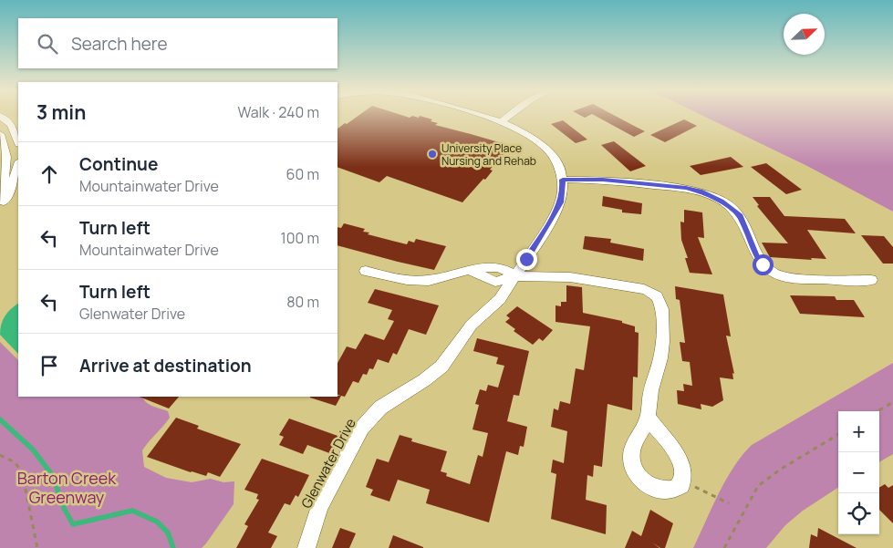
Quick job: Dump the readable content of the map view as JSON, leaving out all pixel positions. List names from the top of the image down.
{
  "streets": {
    "street": ["Glenwater Drive"]
  },
  "parks": ["Barton Creek Greenway"],
  "places": ["University Place Nursing and Rehab"],
  "north": "top right",
  "page": {
    "search": "Search here",
    "heading": ["3 min", "Walk · 240 m"],
    "list": [
      ["Continue", "Mountainwater Drive", "60 m"],
      ["Turn left", "Mountainwater Drive", "100 m"],
      ["Turn left", "Glenwater Drive", "80 m"],
      "Arrive at destination"
    ],
    "map_buttons": ["+", "−"]
  }
}
